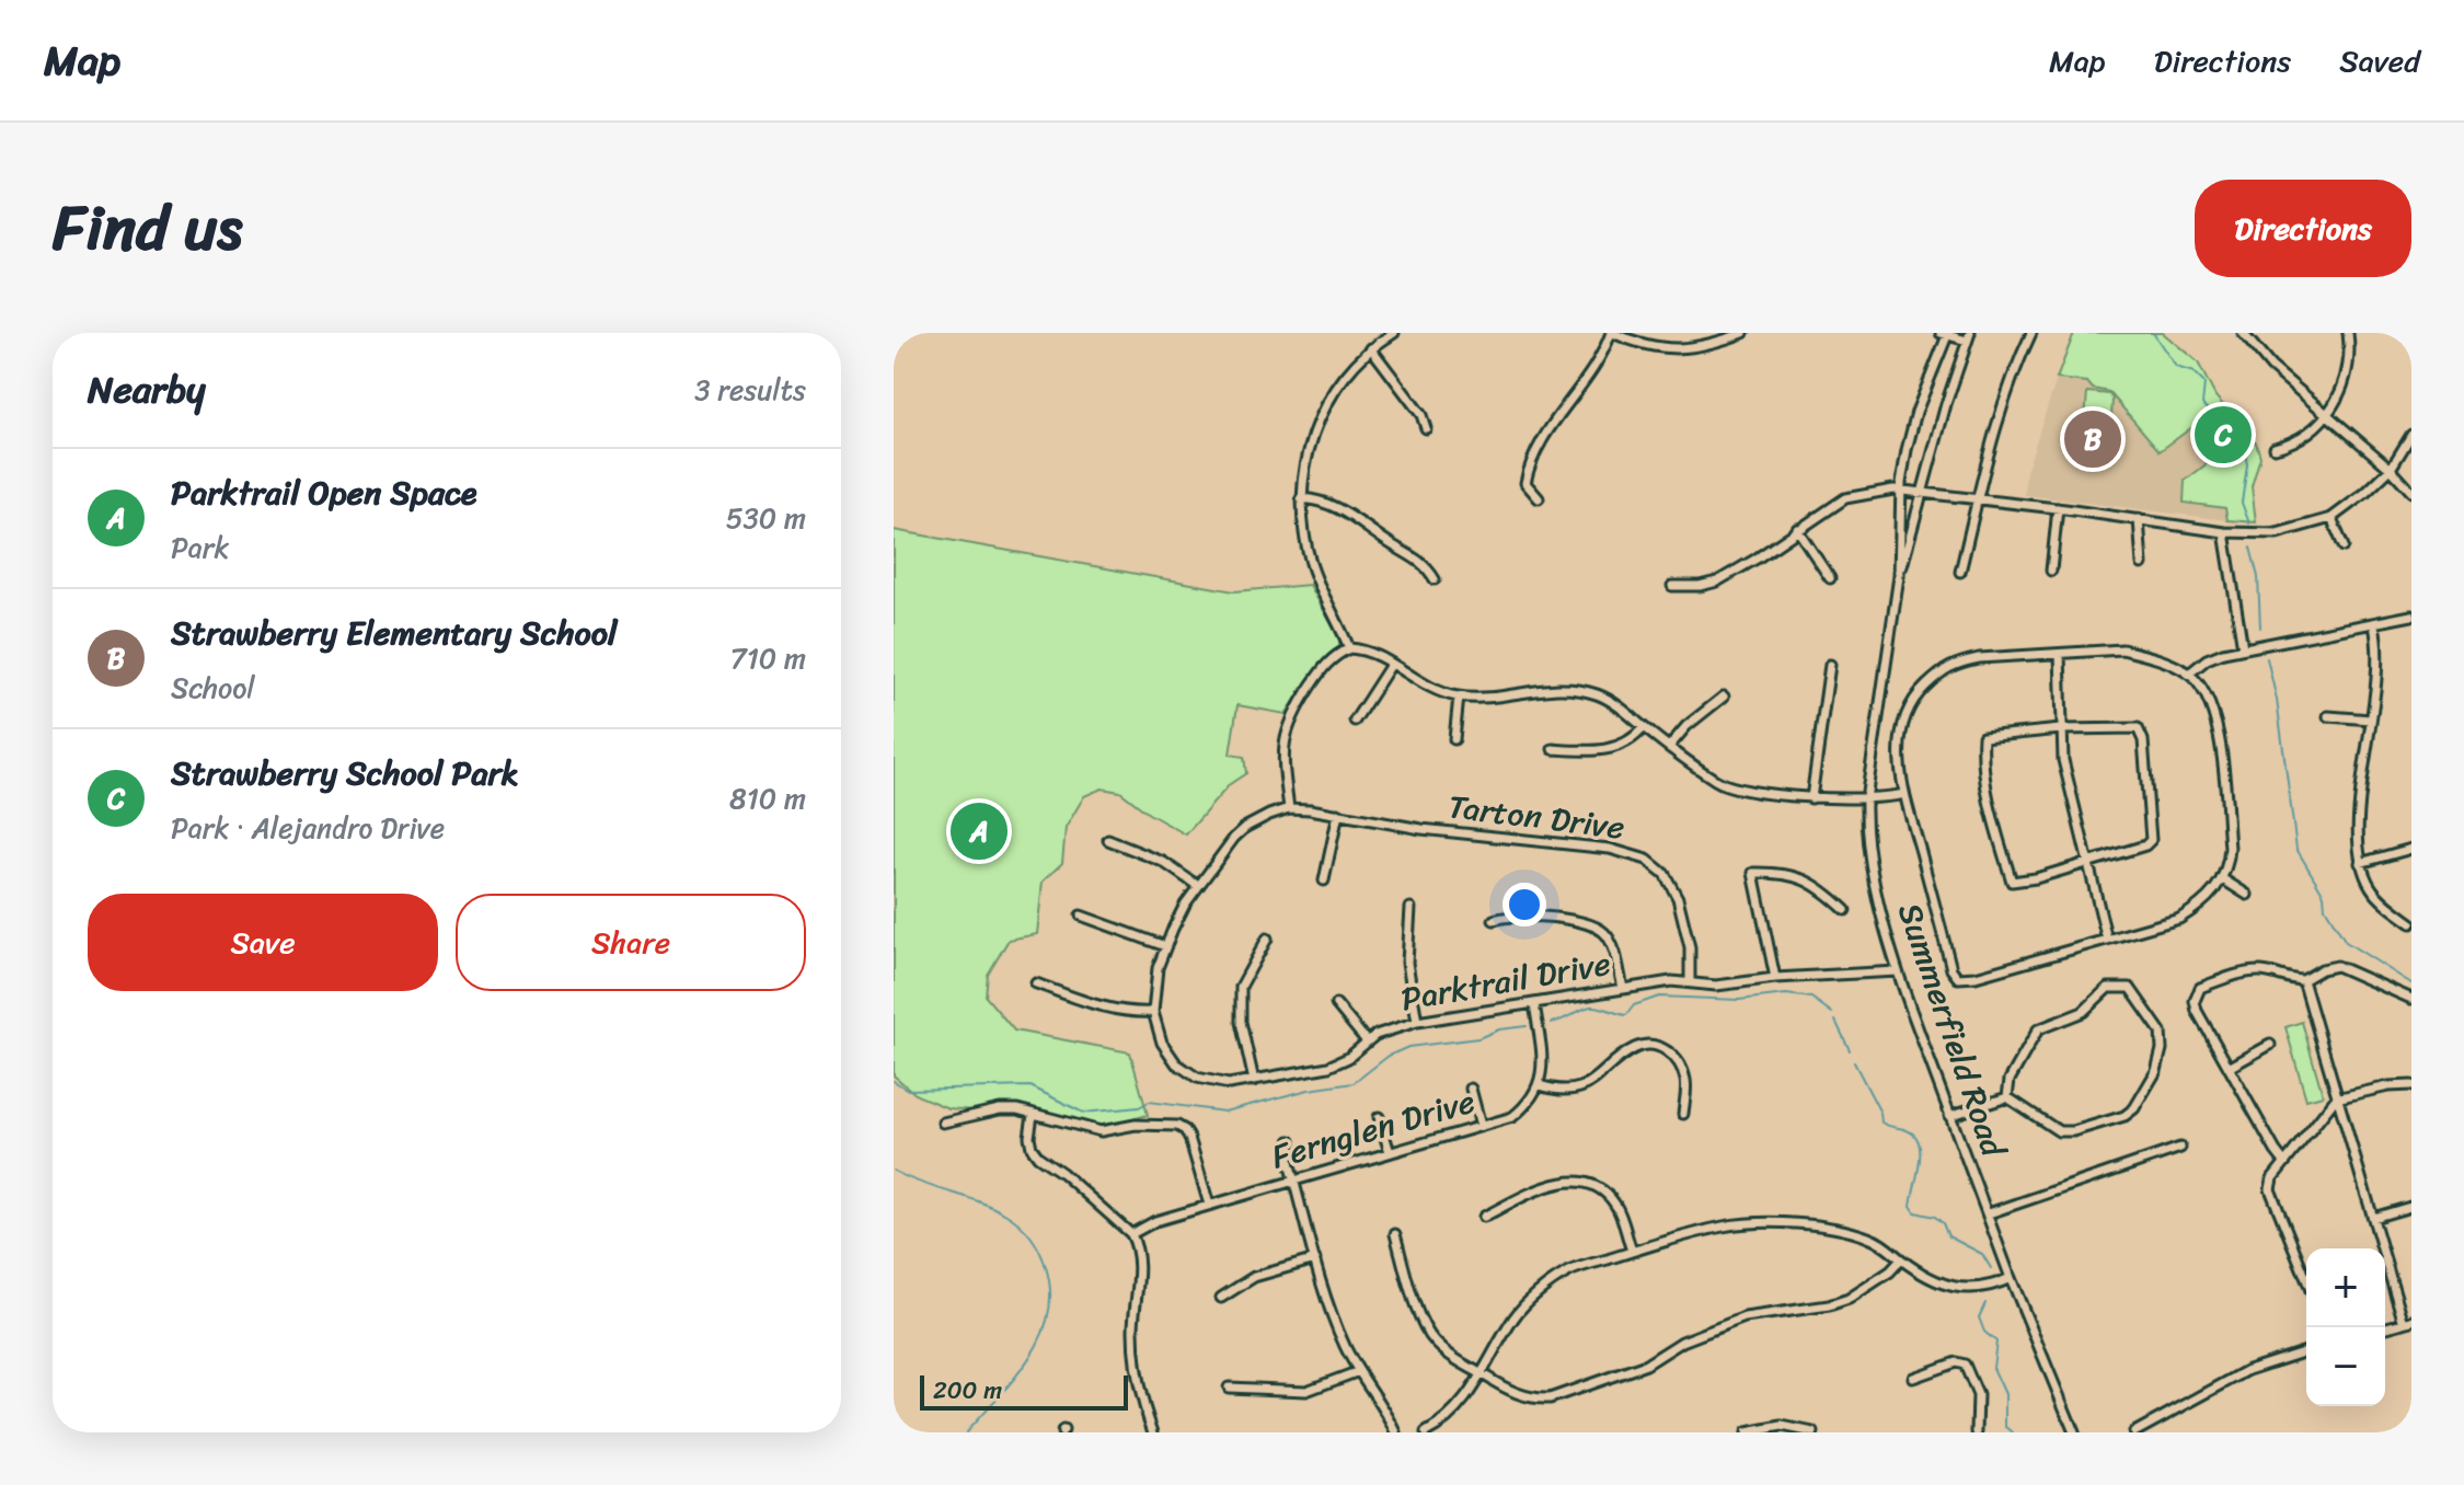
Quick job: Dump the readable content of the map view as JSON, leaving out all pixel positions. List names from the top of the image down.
{
  "streets": {
    "street": [
      "Tarton Drive",
      "Parktrail Drive",
      "Summerfield Road",
      "Fernglen Drive"
    ]
  },
  "crossings": [
    ["Tarton Drive", "Parktrail Drive"],
    ["Parktrail Drive", "Summerfield Road"]
  ],
  "scale_bar": "200 m",
  "page": {
    "header": "Map",
    "nav": ["Map", "Directions", "Saved"],
    "title": "Find us",
    "buttons": [
      "Directions",
      ["Save", "Share"]
    ],
    "heading": ["Nearby", "3 results"],
    "pins": ["C", "B", "A"],
    "list": [
      {
        "mark": "A",
        "name": "Parktrail Open Space",
        "note": "Park",
        "value": "530 m"
      },
      {
        "mark": "B",
        "name": "Strawberry Elementary School",
        "note": "School",
        "value": "710 m"
      },
      {
        "mark": "C",
        "name": "Strawberry School Park",
        "note": "Park · Alejandro Drive",
        "value": "810 m"
      }
    ],
    "map_buttons": ["+", "−"],
    "scale": "200 m"
  }
}
